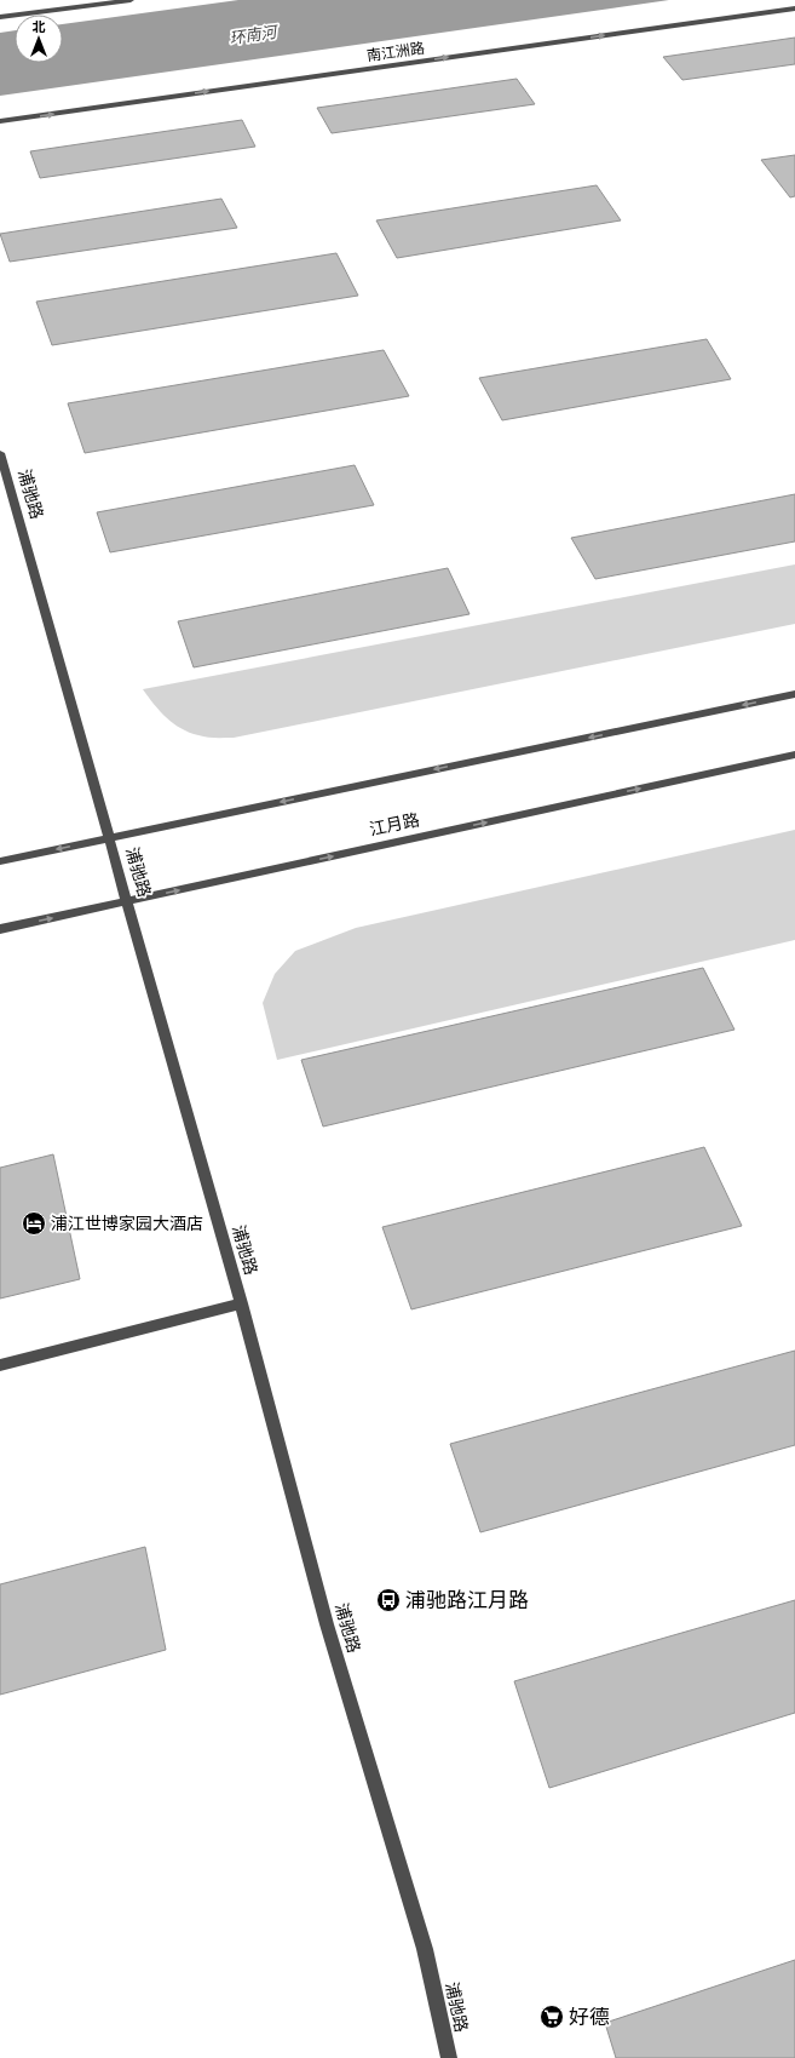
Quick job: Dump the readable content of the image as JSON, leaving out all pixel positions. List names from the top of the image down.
{
  "streets": {
    "street": ["南江洲路", "浦驰路", "江月路"]
  },
  "crossings": [
    ["浦驰路", "江月路"]
  ],
  "one_way": ["南江洲路"],
  "water": ["环南河"],
  "places": {
    "hotel": ["浦江世博家园大酒店"],
    "bus stop": ["浦驰路江月路"],
    "supermarket": ["好德"]
  },
  "north": "top"
}
